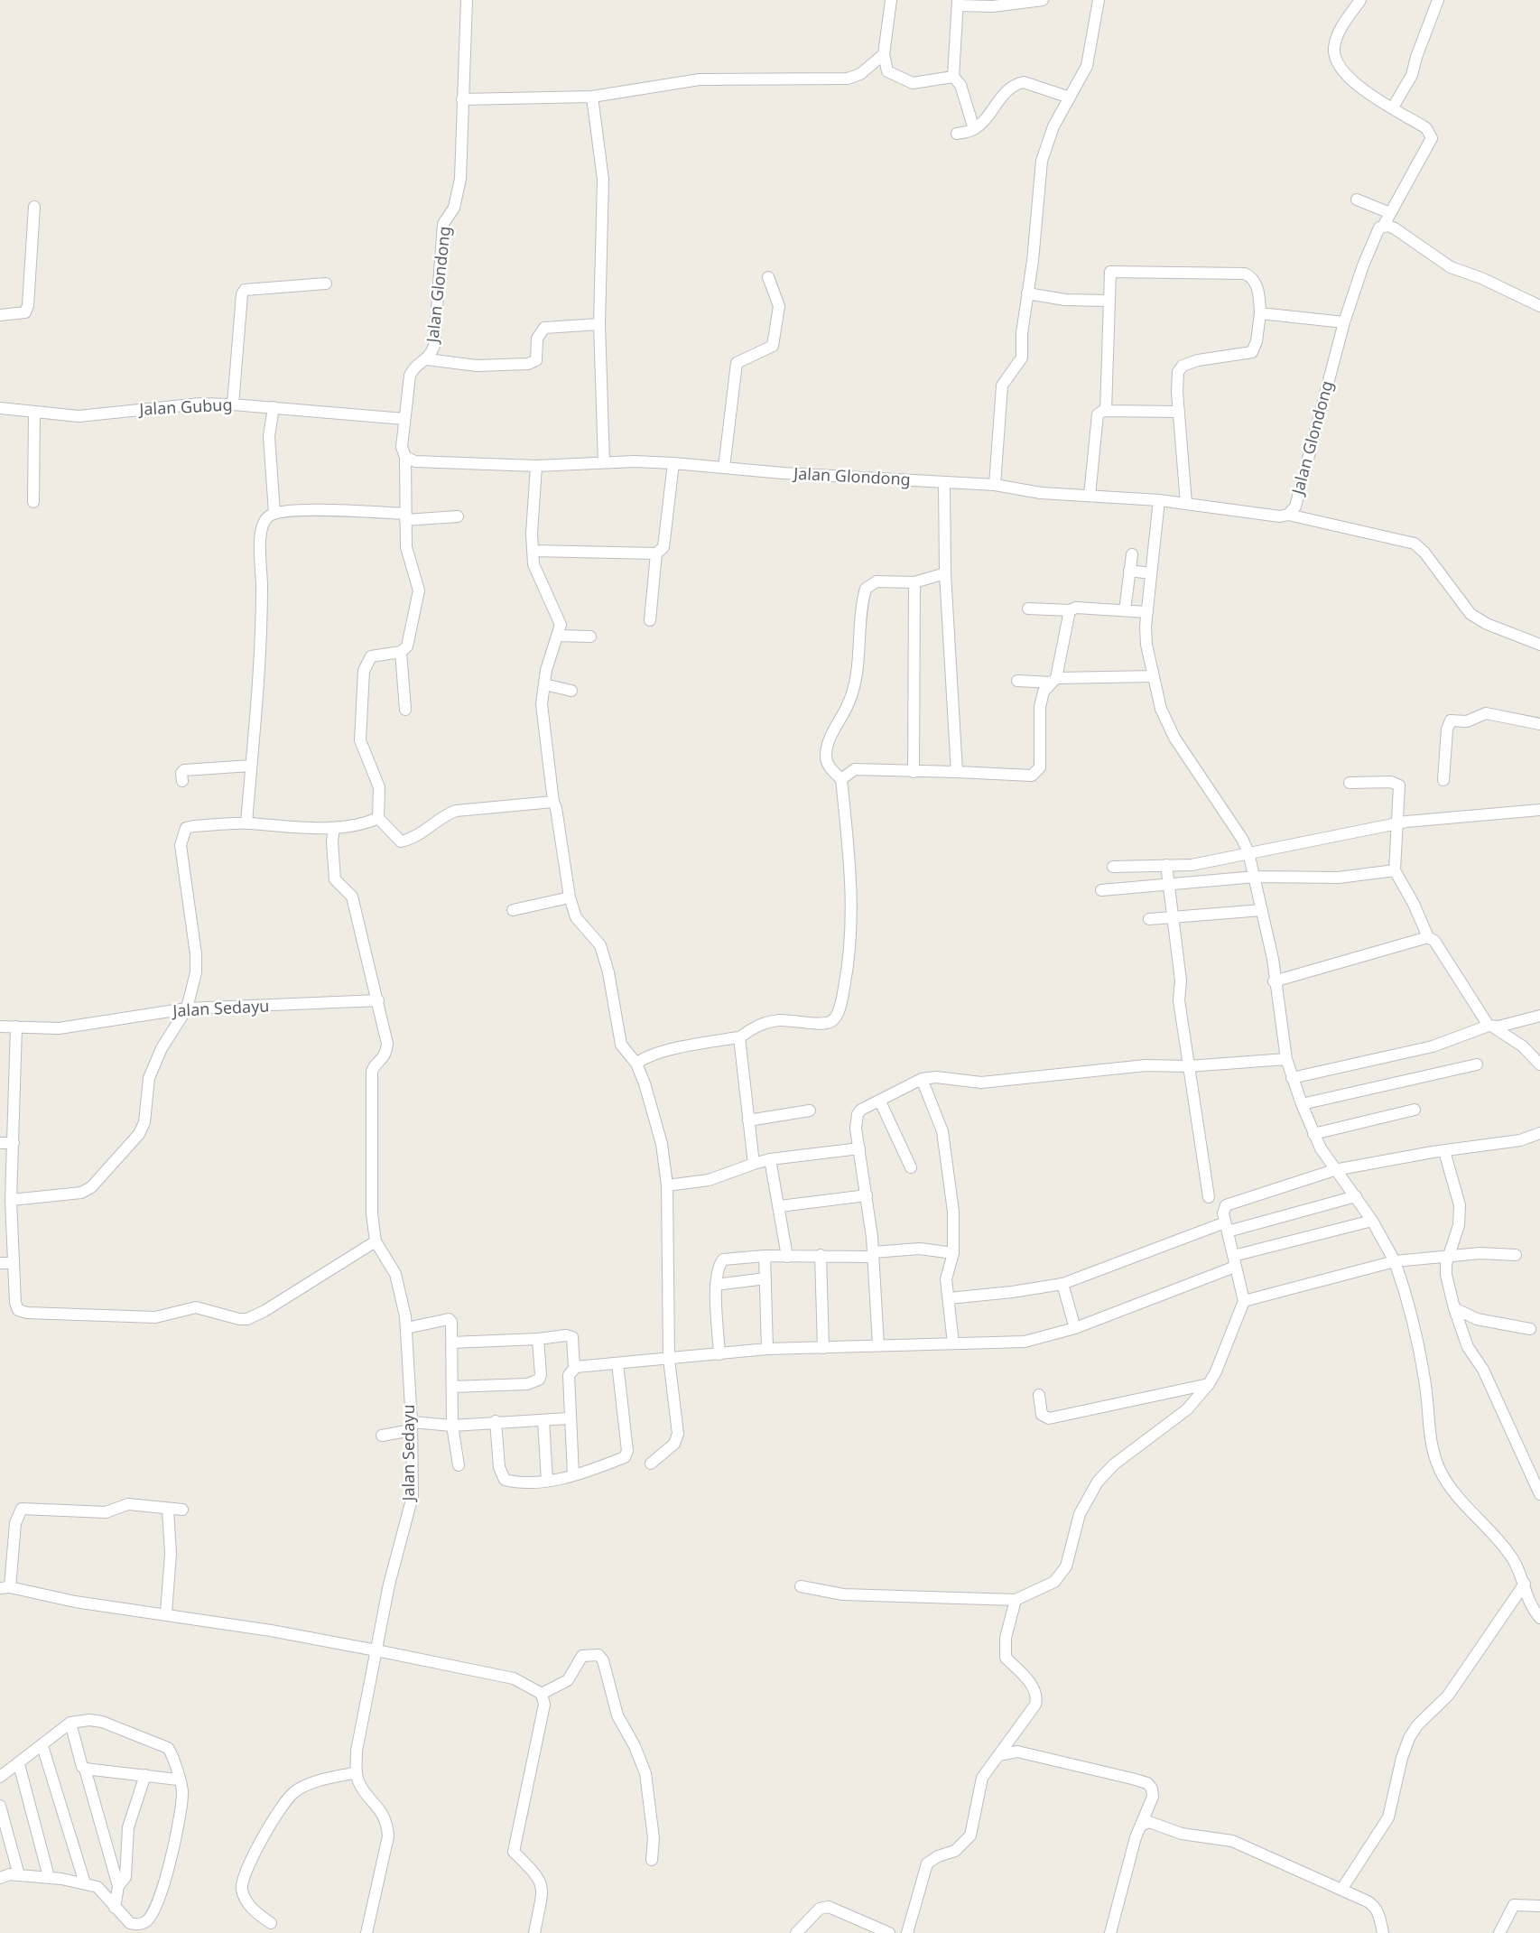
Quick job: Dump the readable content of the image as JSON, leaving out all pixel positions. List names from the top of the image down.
{
  "streets": {
    "street": ["Jalan Glondong", "Jalan Gubug", "Jalan Sedayu"]
  },
  "crossings": [
    ["Jalan Glondong", "Jalan Gubug"]
  ]
}
